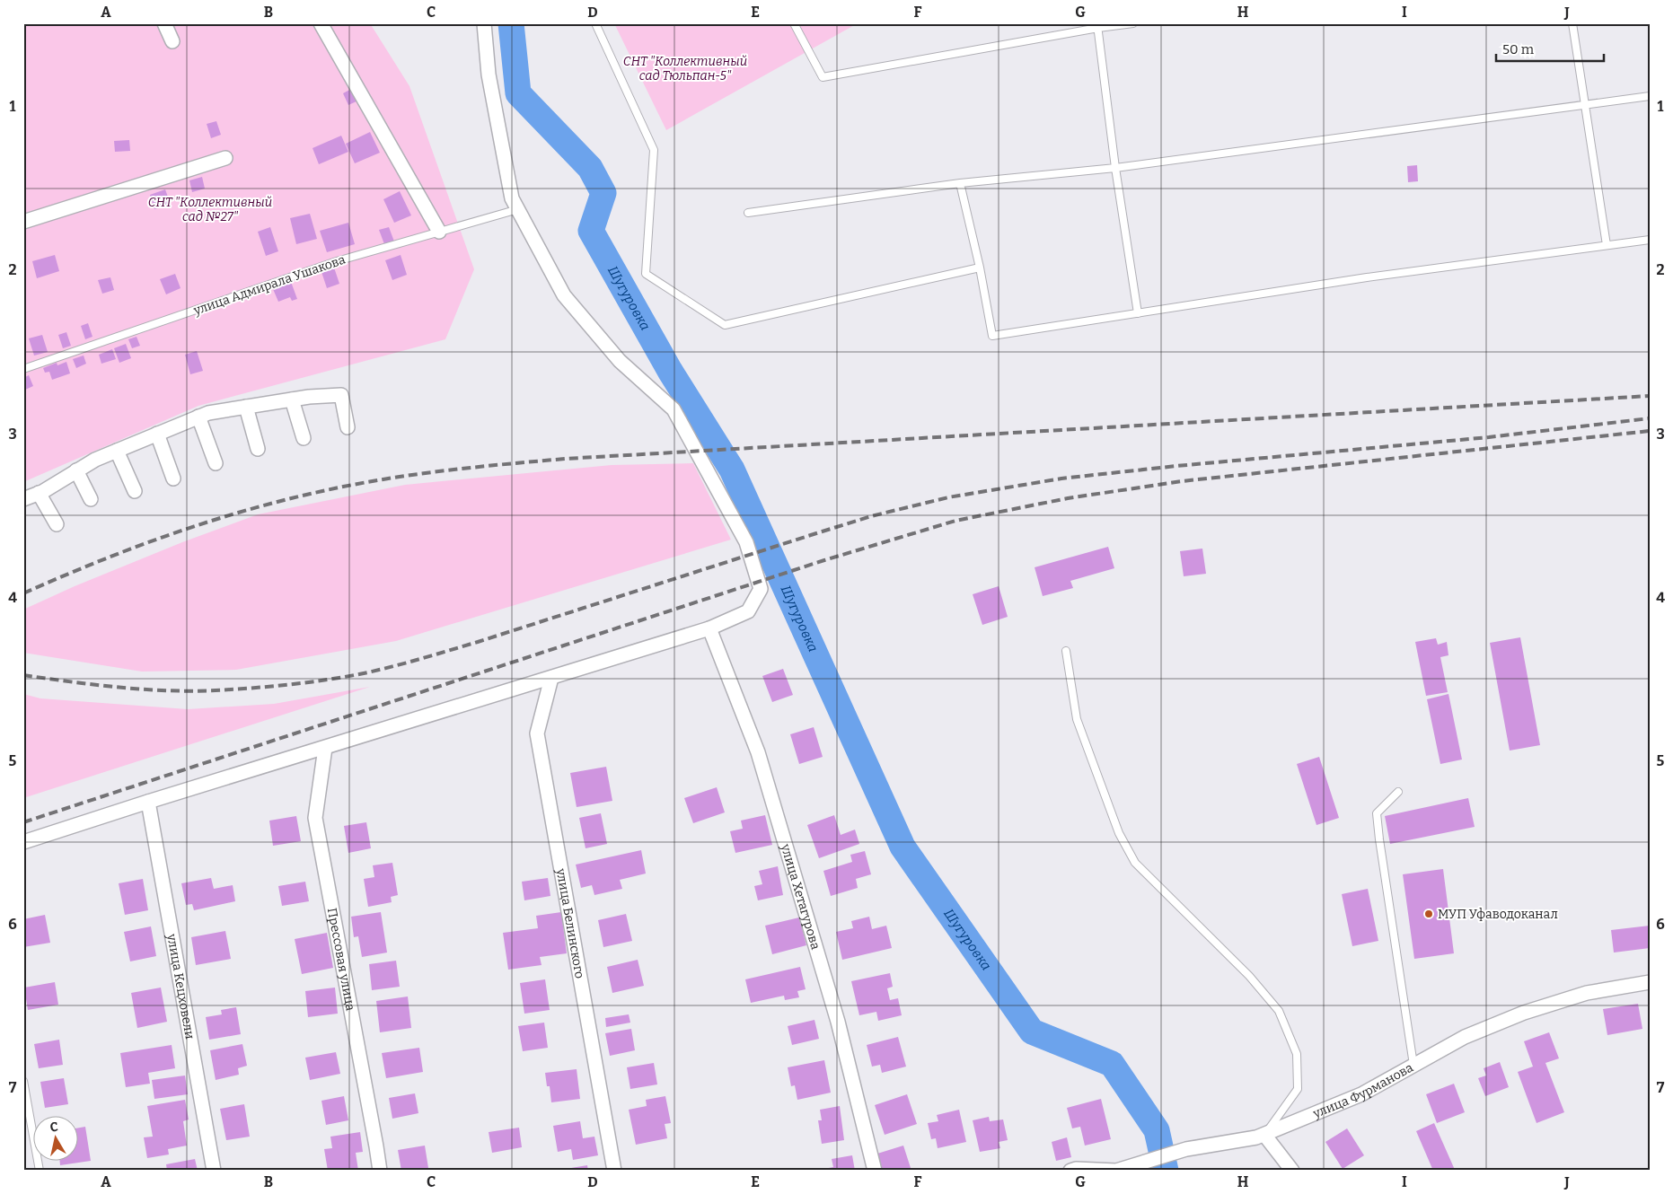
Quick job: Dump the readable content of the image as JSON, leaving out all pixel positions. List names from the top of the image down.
{
  "streets": {
    "street": [
      "улица Хетагурова",
      "улица Белинского",
      "Прессовая улица",
      "улица Кецховели",
      "улица Фурманова"
    ],
    "lane": ["улица Адмирала Ушакова"]
  },
  "water": ["Шугуровка"],
  "parks": ["СНТ \"Коллективный сад Тюльпан-5\"", "СНТ \"Коллективный сад №27\""],
  "places": ["МУП Уфаводоканал"],
  "scale_bar": "50 m",
  "north": "top",
  "grid": {
    "columns": [
      "A",
      "B",
      "C",
      "D",
      "E",
      "F",
      "G",
      "H",
      "I",
      "J"
    ],
    "rows": [
      "1",
      "2",
      "3",
      "4",
      "5",
      "6",
      "7"
    ]
  }
}
